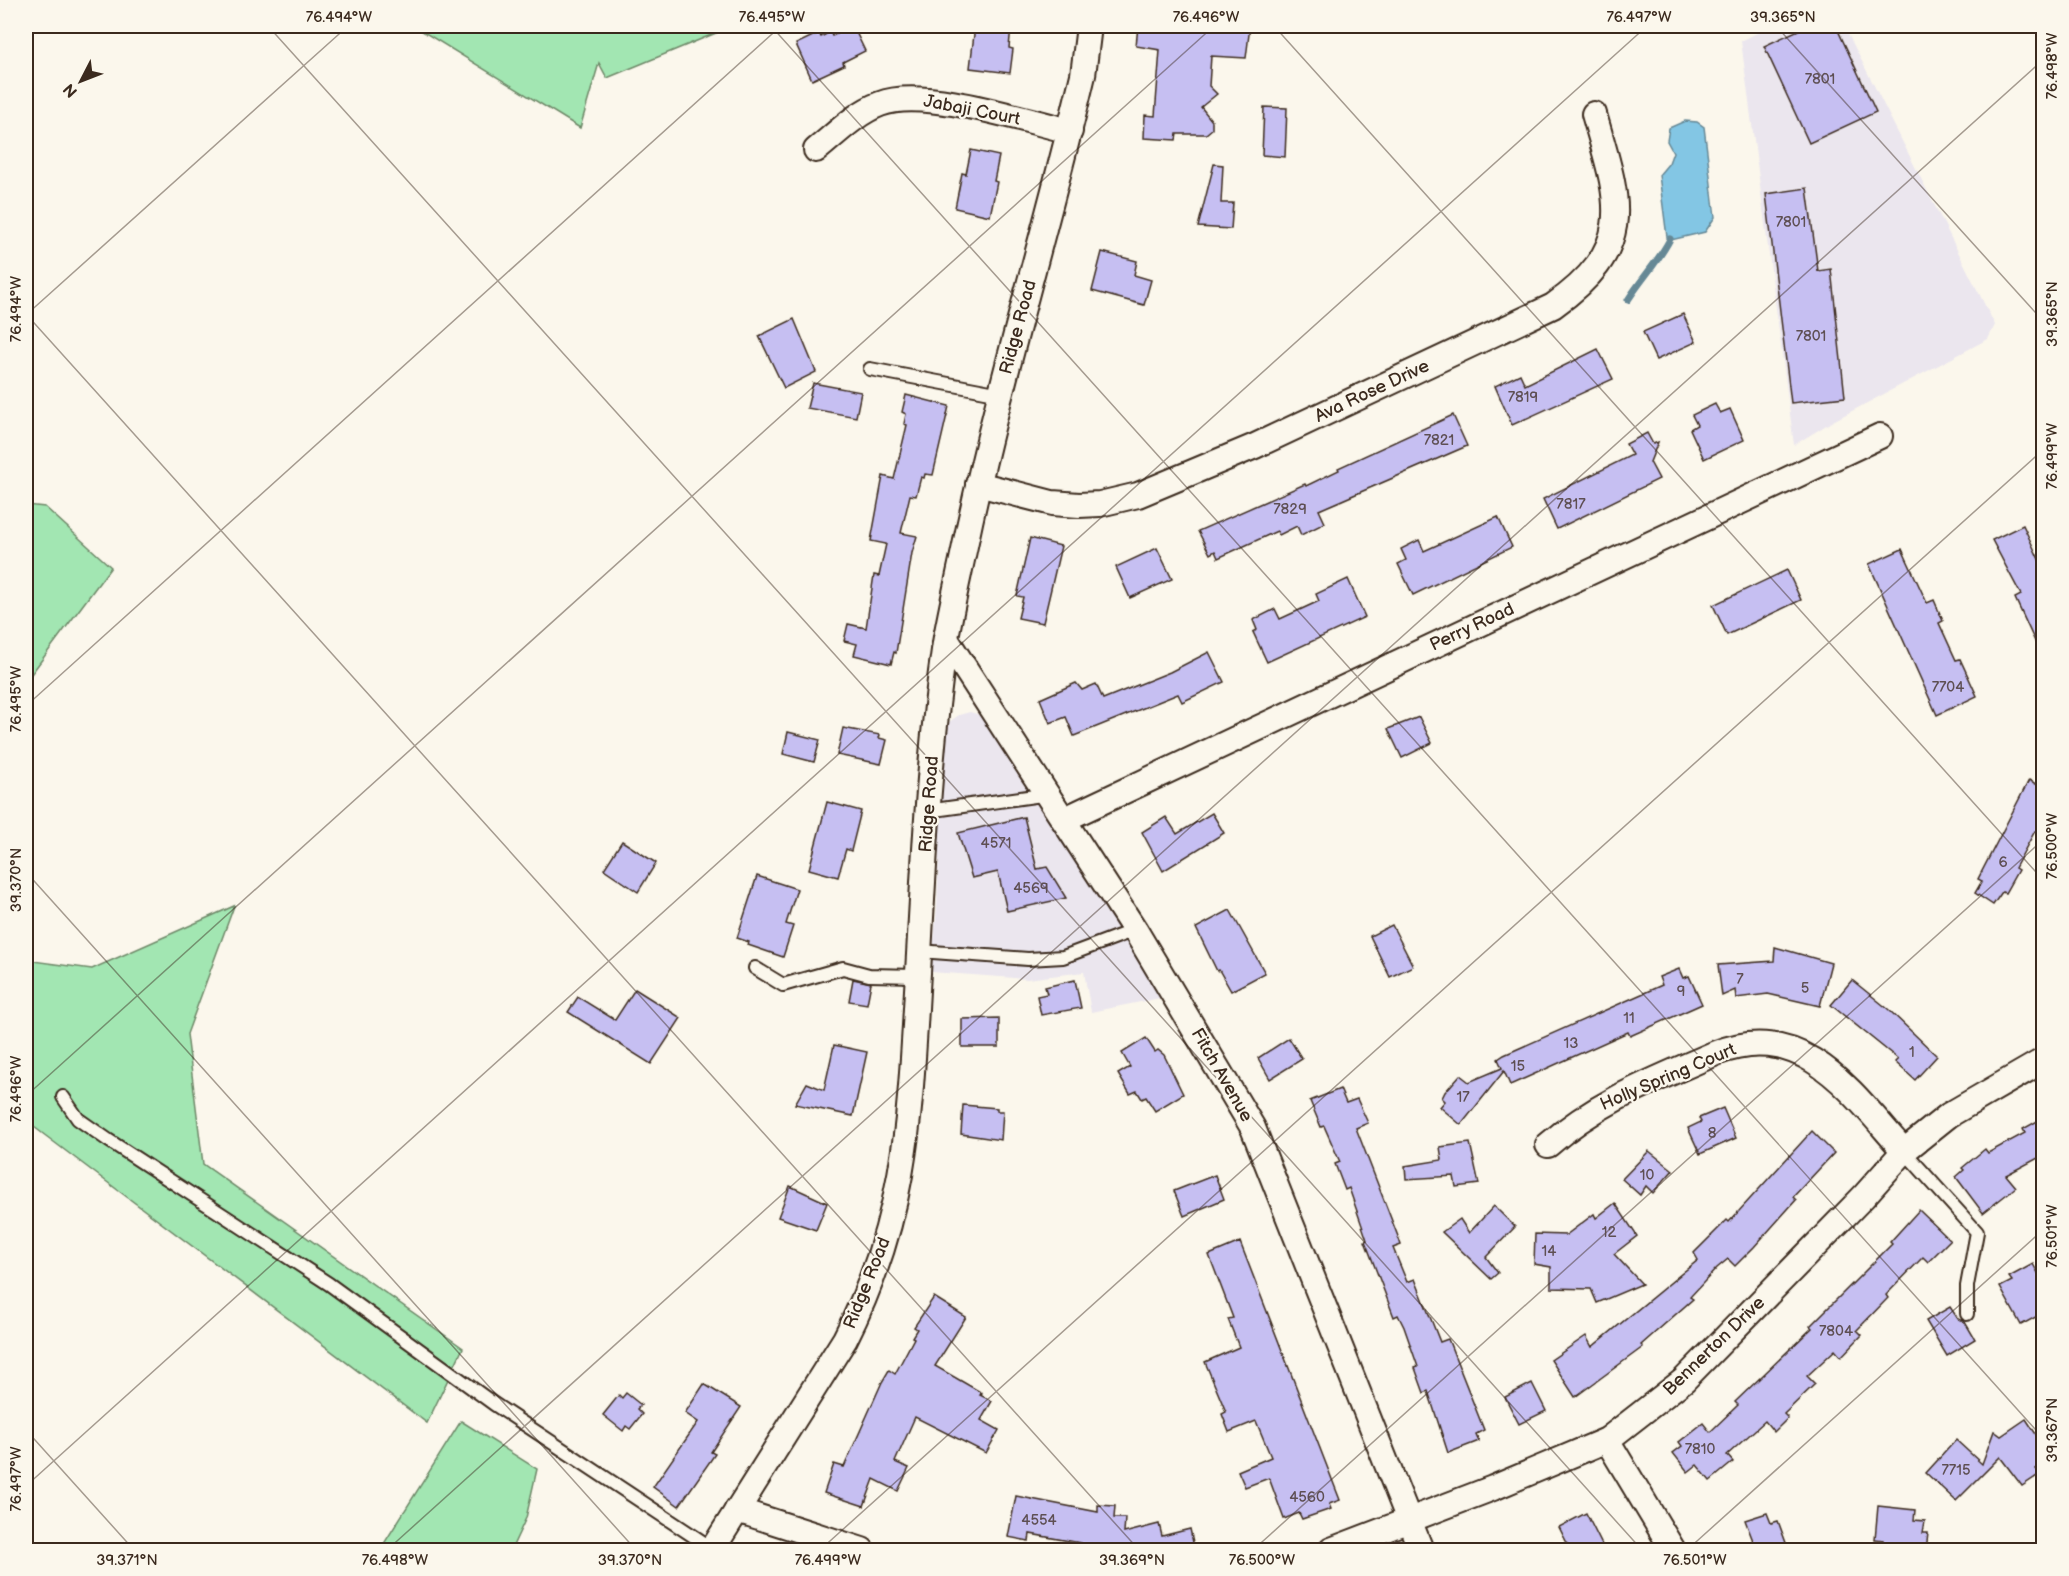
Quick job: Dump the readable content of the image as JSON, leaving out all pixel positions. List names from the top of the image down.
{
  "streets": {
    "street": [
      "Jabaji Court",
      "Ridge Road",
      "Ava Rose Drive",
      "Perry Road",
      "Fitch Avenue",
      "Holly Spring Court",
      "Bennerton Drive"
    ]
  },
  "crossings": [
    ["Jabaji Court", "Ridge Road"],
    ["Ridge Road", "Ava Rose Drive"],
    ["Ridge Road", "Fitch Avenue"],
    ["Perry Road", "Fitch Avenue"],
    ["Fitch Avenue", "Bennerton Drive"],
    ["Holly Spring Court", "Bennerton Drive"]
  ],
  "house_numbers": [
    "7801",
    "7801",
    "7801",
    "7819",
    "7821",
    "7817",
    "7829",
    "7704",
    "4571",
    "6",
    "4569",
    "7",
    "5",
    "9",
    "11",
    "13",
    "1",
    "15",
    "17",
    "8",
    "10",
    "12",
    "14",
    "7804",
    "7810",
    "7715",
    "4560",
    "4554"
  ],
  "north": "bottom left",
  "coordinates": [
    "76.494°W",
    "76.495°W",
    "76.496°W",
    "76.497°W",
    "39.365°N",
    "76.498°W",
    "76.499°W",
    "76.500°W",
    "39.370°N",
    "76.501°W",
    "39.367°N",
    "39.371°N",
    "39.369°N"
  ]
}
